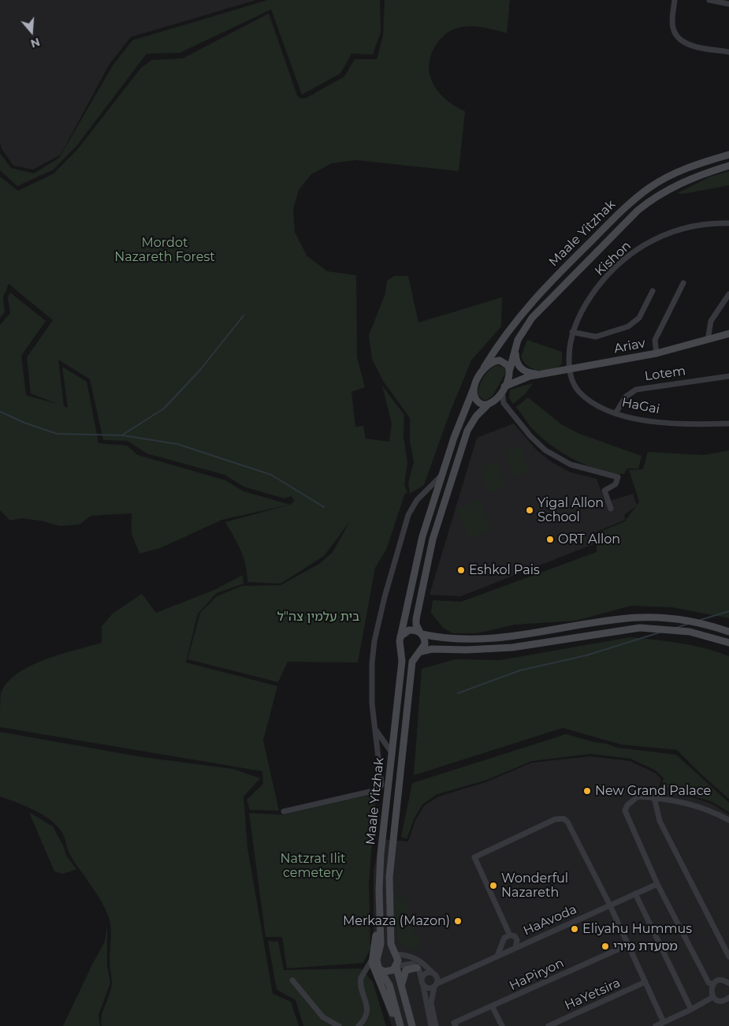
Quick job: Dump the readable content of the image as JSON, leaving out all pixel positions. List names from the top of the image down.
{
  "streets": {
    "main road": ["Maale Yitzhak", "Ariav"],
    "street": [
      "Kishon",
      "Lotem",
      "HaGai",
      "HaAvoda",
      "HaPiryon",
      "HaYetsira"
    ]
  },
  "crossings": [
    ["Kishon", "Ariav"],
    ["Kishon", "HaGai"],
    ["Ariav", "HaGai"],
    ["Lotem", "HaGai"]
  ],
  "parks": ["Mordot Nazareth Forest", "בית עלמין צה\"ל", "Natzrat Ilit cemetery"],
  "places": [
    "Yigal Allon School",
    "ORT Allon",
    "Eshkol Pais",
    "New Grand Palace",
    "Wonderful Nazareth",
    "Merkaza (Mazon)",
    "Eliyahu Hummus",
    "מסעדת מירי"
  ],
  "north": "bottom"
}
